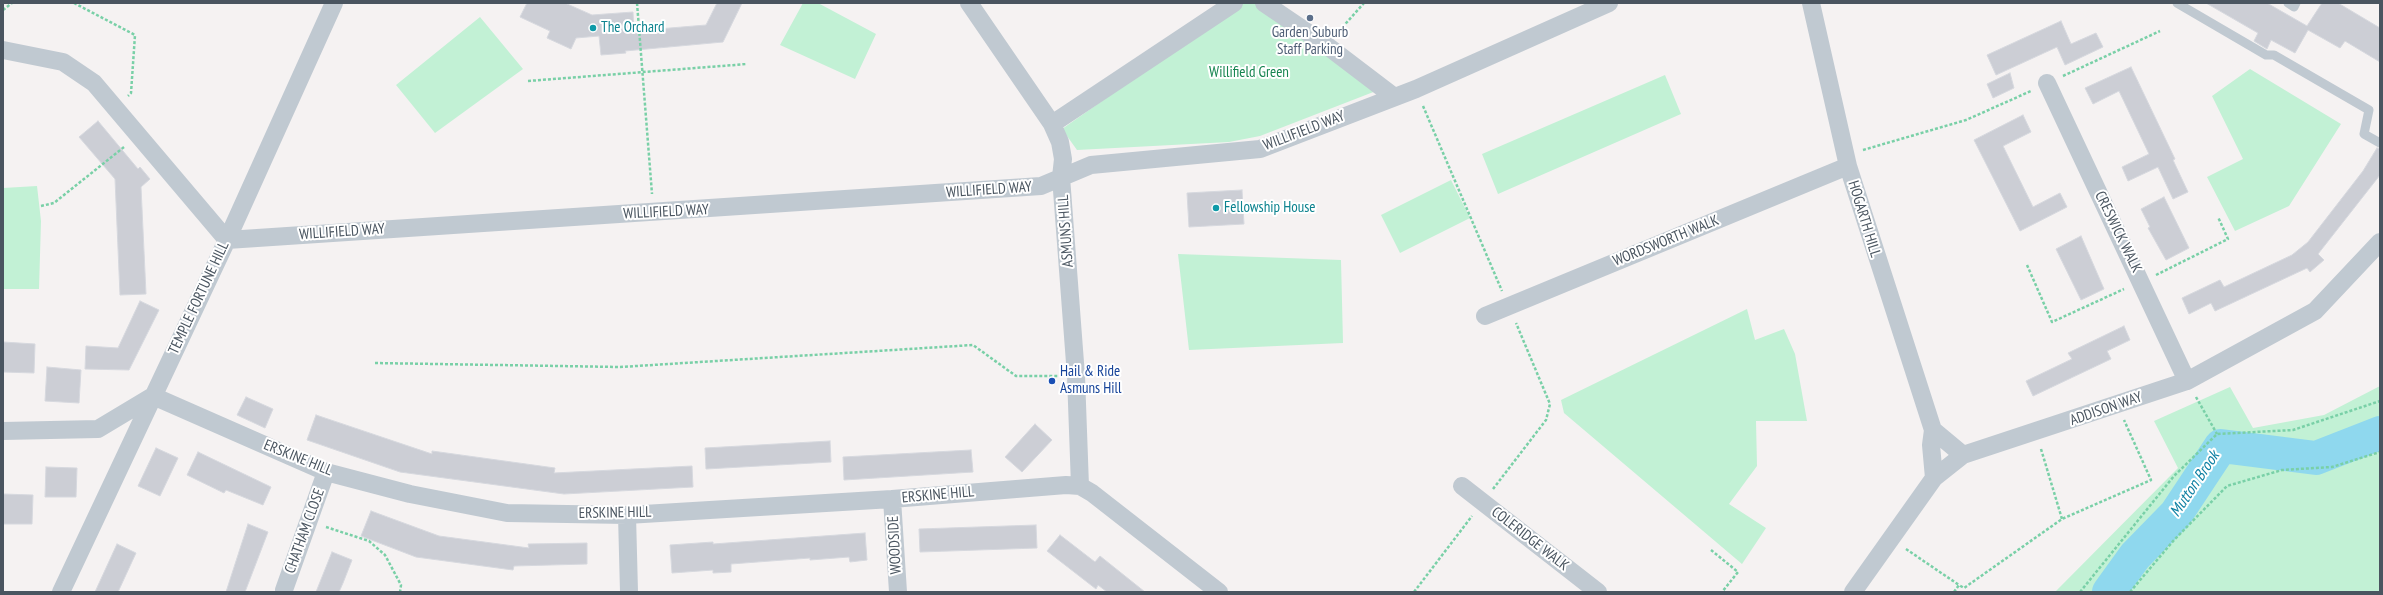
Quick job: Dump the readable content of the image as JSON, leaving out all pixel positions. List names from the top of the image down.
{
  "streets": {
    "street": [
      "WILLIFIELD WAY",
      "HOGARTH HILL",
      "ASMUNS HILL",
      "CRESWICK WALK",
      "WORDSWORTH WALK",
      "TEMPLE FORTUNE HILL",
      "ADDISON WAY",
      "ERSKINE HILL",
      "CHATHAM CLOSE",
      "COLERIDGE WALK",
      "WOODSIDE"
    ]
  },
  "crossings": [
    ["WILLIFIELD WAY", "ASMUNS HILL"],
    ["WILLIFIELD WAY", "TEMPLE FORTUNE HILL"],
    ["HOGARTH HILL", "WORDSWORTH WALK"],
    ["HOGARTH HILL", "ADDISON WAY"],
    ["ASMUNS HILL", "ERSKINE HILL"],
    ["CRESWICK WALK", "ADDISON WAY"],
    ["TEMPLE FORTUNE HILL", "ERSKINE HILL"],
    ["ERSKINE HILL", "CHATHAM CLOSE"],
    ["ERSKINE HILL", "WOODSIDE"]
  ],
  "water": ["Mutton Brook"],
  "parks": ["Willifield Green"],
  "places": [
    "Garden Suburb Staff Parking",
    "The Orchard",
    "Fellowship House",
    "Hail & Ride Asmuns Hill"
  ]
}
